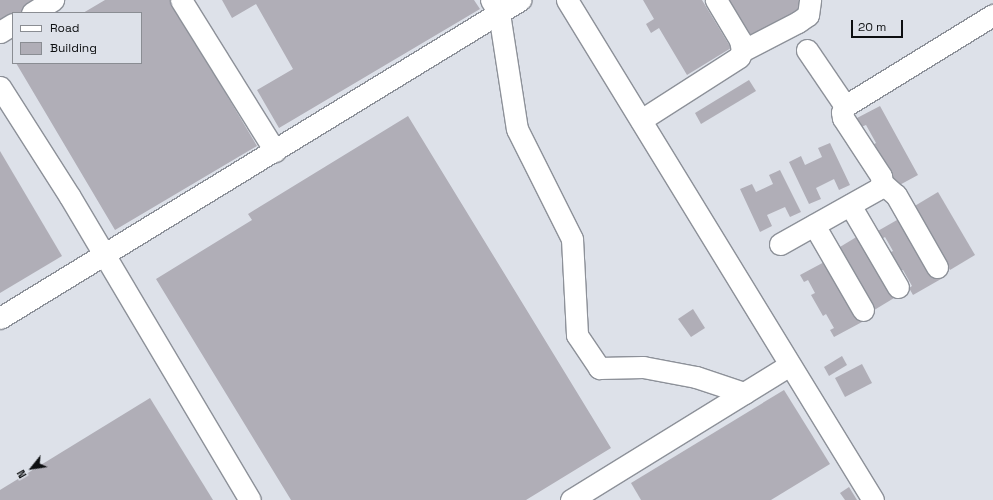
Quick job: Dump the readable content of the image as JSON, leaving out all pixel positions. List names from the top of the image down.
{
  "legend": ["Road", "Building"],
  "scale_bar": "20 m",
  "north": "bottom left"
}
